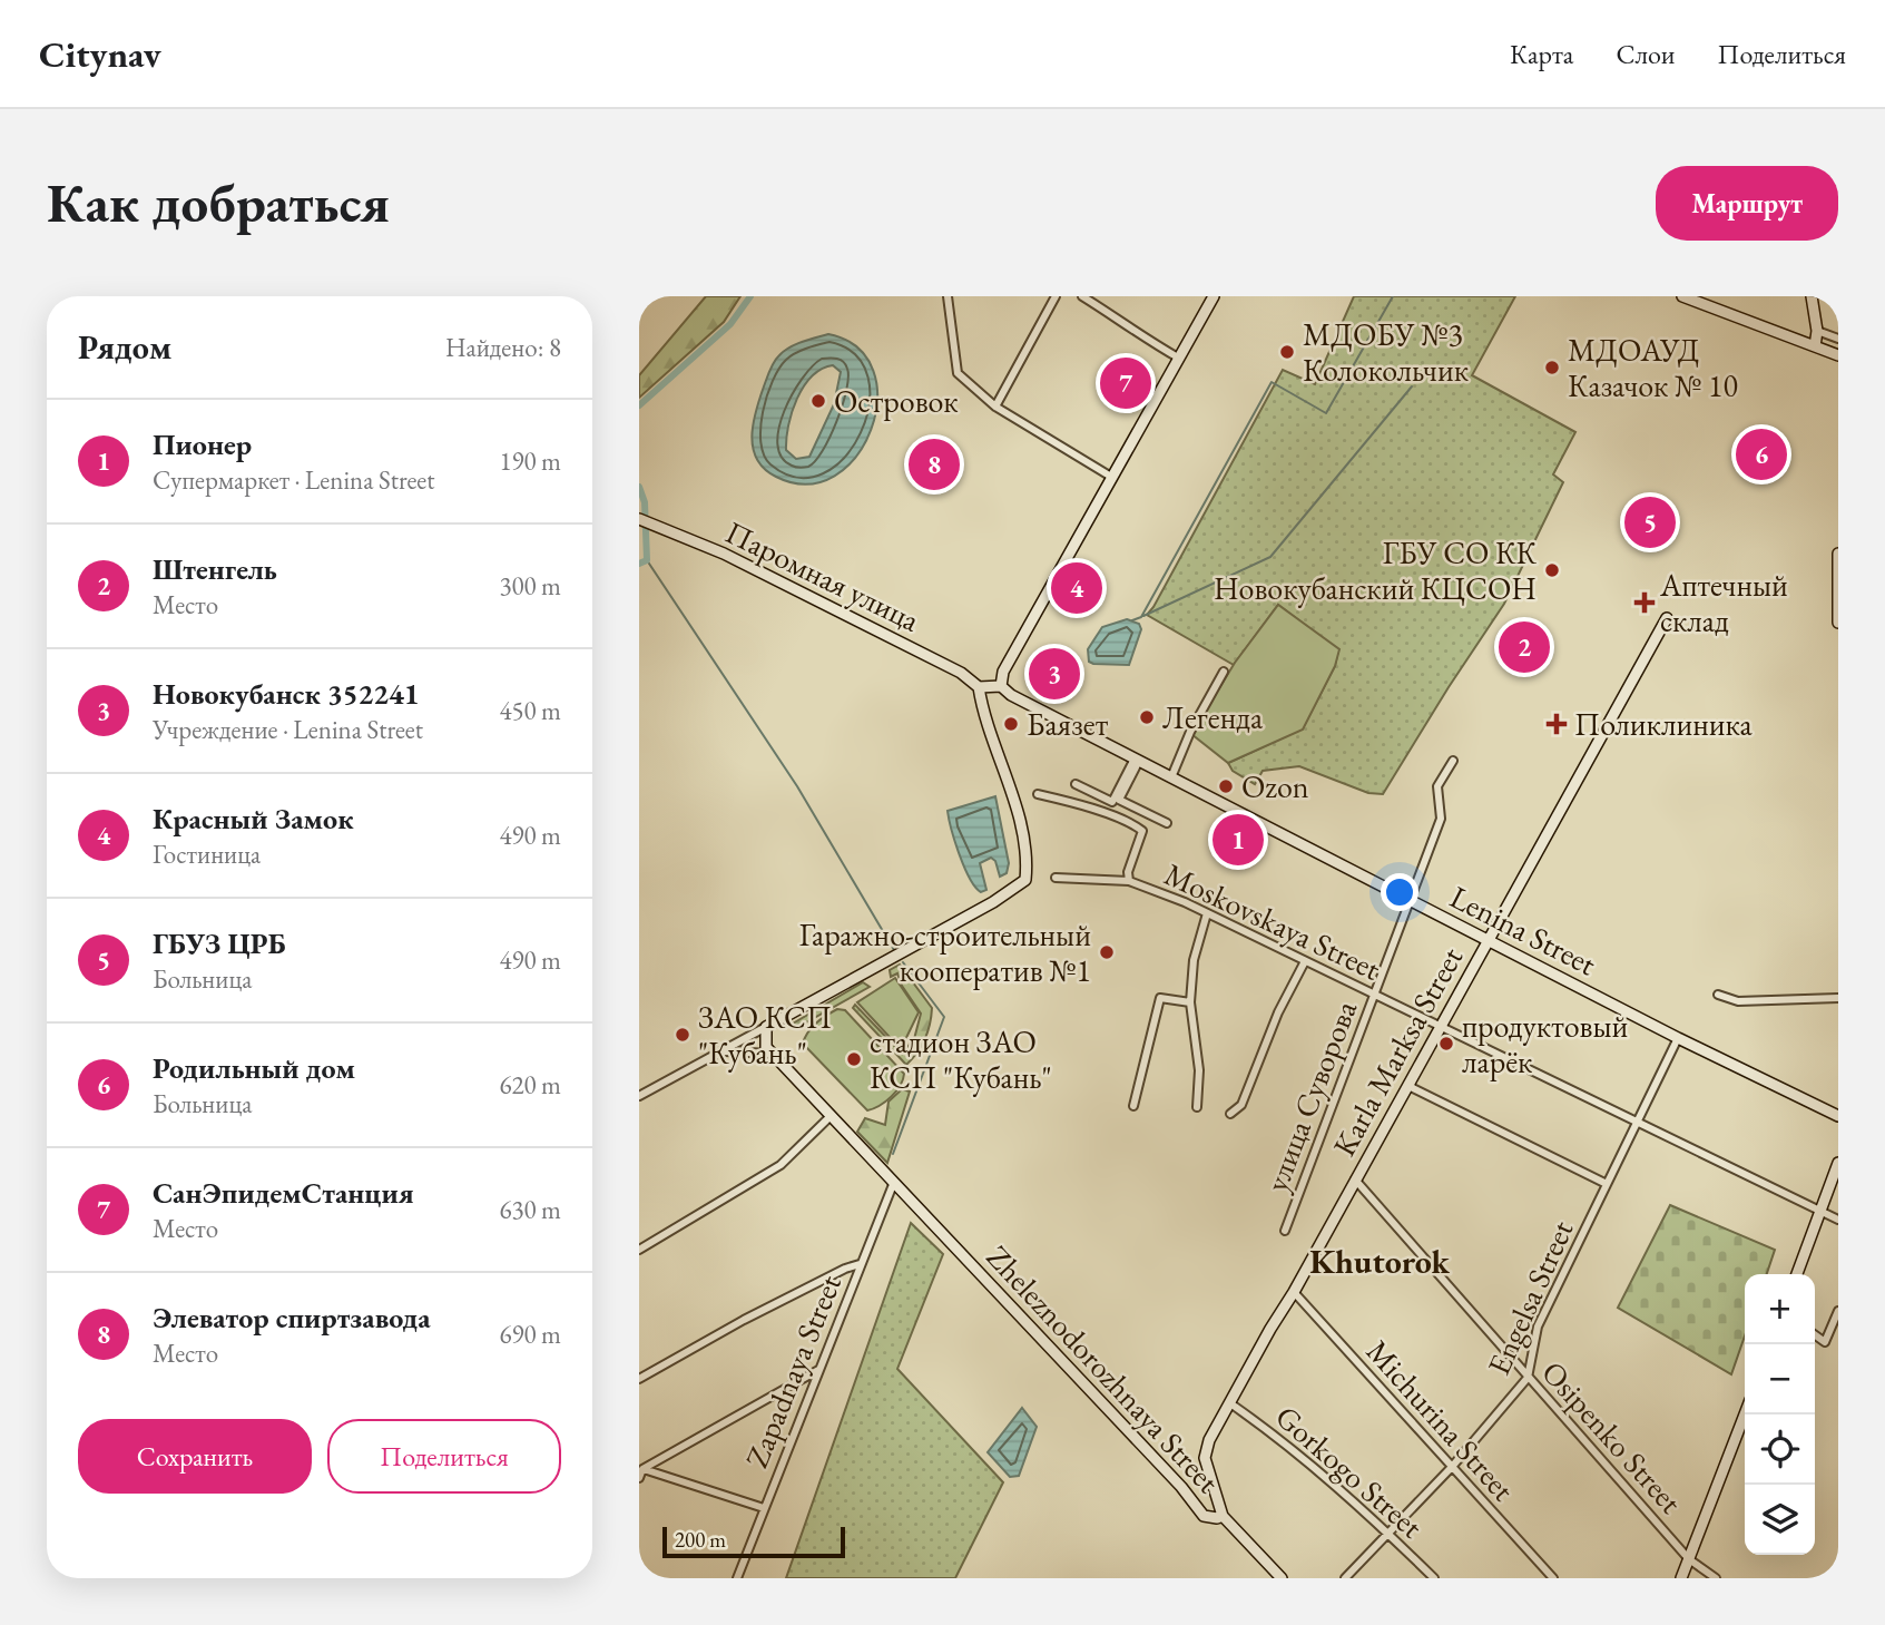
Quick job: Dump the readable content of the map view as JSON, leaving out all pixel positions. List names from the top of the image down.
{
  "streets": {
    "main road": [
      "Паромная улица",
      "Lenina Street",
      "Karla Marksa Street",
      "Zheleznodorozhnaya Street"
    ],
    "street": [
      "Moskovskaya Street",
      "улица Суворова",
      "Engelsa Street",
      "Zapadnaya Street",
      "Michurina Street",
      "Osipenko Street",
      "Gorkogo Street"
    ]
  },
  "crossings": [
    ["Moskovskaya Street", "Karla Marksa Street"],
    ["Moskovskaya Street", "улица Суворова"],
    ["Moskovskaya Street", "Engelsa Street"],
    ["Lenina Street", "Karla Marksa Street"],
    ["Lenina Street", "улица Суворова"],
    ["Lenina Street", "Engelsa Street"],
    ["Karla Marksa Street", "Zheleznodorozhnaya Street"],
    ["Karla Marksa Street", "Michurina Street"],
    ["Karla Marksa Street", "Osipenko Street"],
    ["Karla Marksa Street", "Gorkogo Street"],
    ["Engelsa Street", "Michurina Street"],
    ["Engelsa Street", "Osipenko Street"],
    ["Engelsa Street", "Gorkogo Street"],
    ["Zheleznodorozhnaya Street", "Zapadnaya Street"]
  ],
  "districts": ["Khutorok"],
  "places": {
    "other": [
      "МДОБУ №3 Колокольчик",
      "МДОАУД Казачок № 10",
      "Островок",
      "ГБУ СО КК Новокубанский КЦСОН",
      "Легенда",
      "Баязет",
      "Ozon",
      "Гаражно-строительный кооператив №1",
      "ЗАО КСП \"Кубань\"",
      "продуктовый ларёк",
      "стадион ЗАО КСП \"Кубань\""
    ],
    "health": ["Аптечный склад", "Поликлиника"]
  },
  "scale_bar": "200 m",
  "page": {
    "header": "Citynav",
    "nav": ["Карта", "Слои", "Поделиться"],
    "buttons": [
      "Маршрут",
      ["Сохранить", "Поделиться"]
    ],
    "title": "Как добраться",
    "heading": ["Рядом", "Найдено: 8"],
    "pins": [
      "7",
      "6",
      "8",
      "5",
      "4",
      "2",
      "3",
      "1"
    ],
    "list": [
      {
        "mark": "1",
        "name": "Пионер",
        "note": "Супермаркет · Lenina Street",
        "value": "190 m"
      },
      {
        "mark": "2",
        "name": "Штенгель",
        "note": "Место",
        "value": "300 m"
      },
      {
        "mark": "3",
        "name": "Новокубанск 352241",
        "note": "Учреждение · Lenina Street",
        "value": "450 m"
      },
      {
        "mark": "4",
        "name": "Красный Замок",
        "note": "Гостиница",
        "value": "490 m"
      },
      {
        "mark": "5",
        "name": "ГБУЗ ЦРБ",
        "note": "Больница",
        "value": "490 m"
      },
      {
        "mark": "6",
        "name": "Родильный дом",
        "note": "Больница",
        "value": "620 m"
      },
      {
        "mark": "7",
        "name": "СанЭпидемСтанция",
        "note": "Место",
        "value": "630 m"
      },
      {
        "mark": "8",
        "name": "Элеватор спиртзавода",
        "note": "Место",
        "value": "690 m"
      }
    ],
    "map_buttons": ["+", "−"],
    "scale": "200 m"
  }
}
